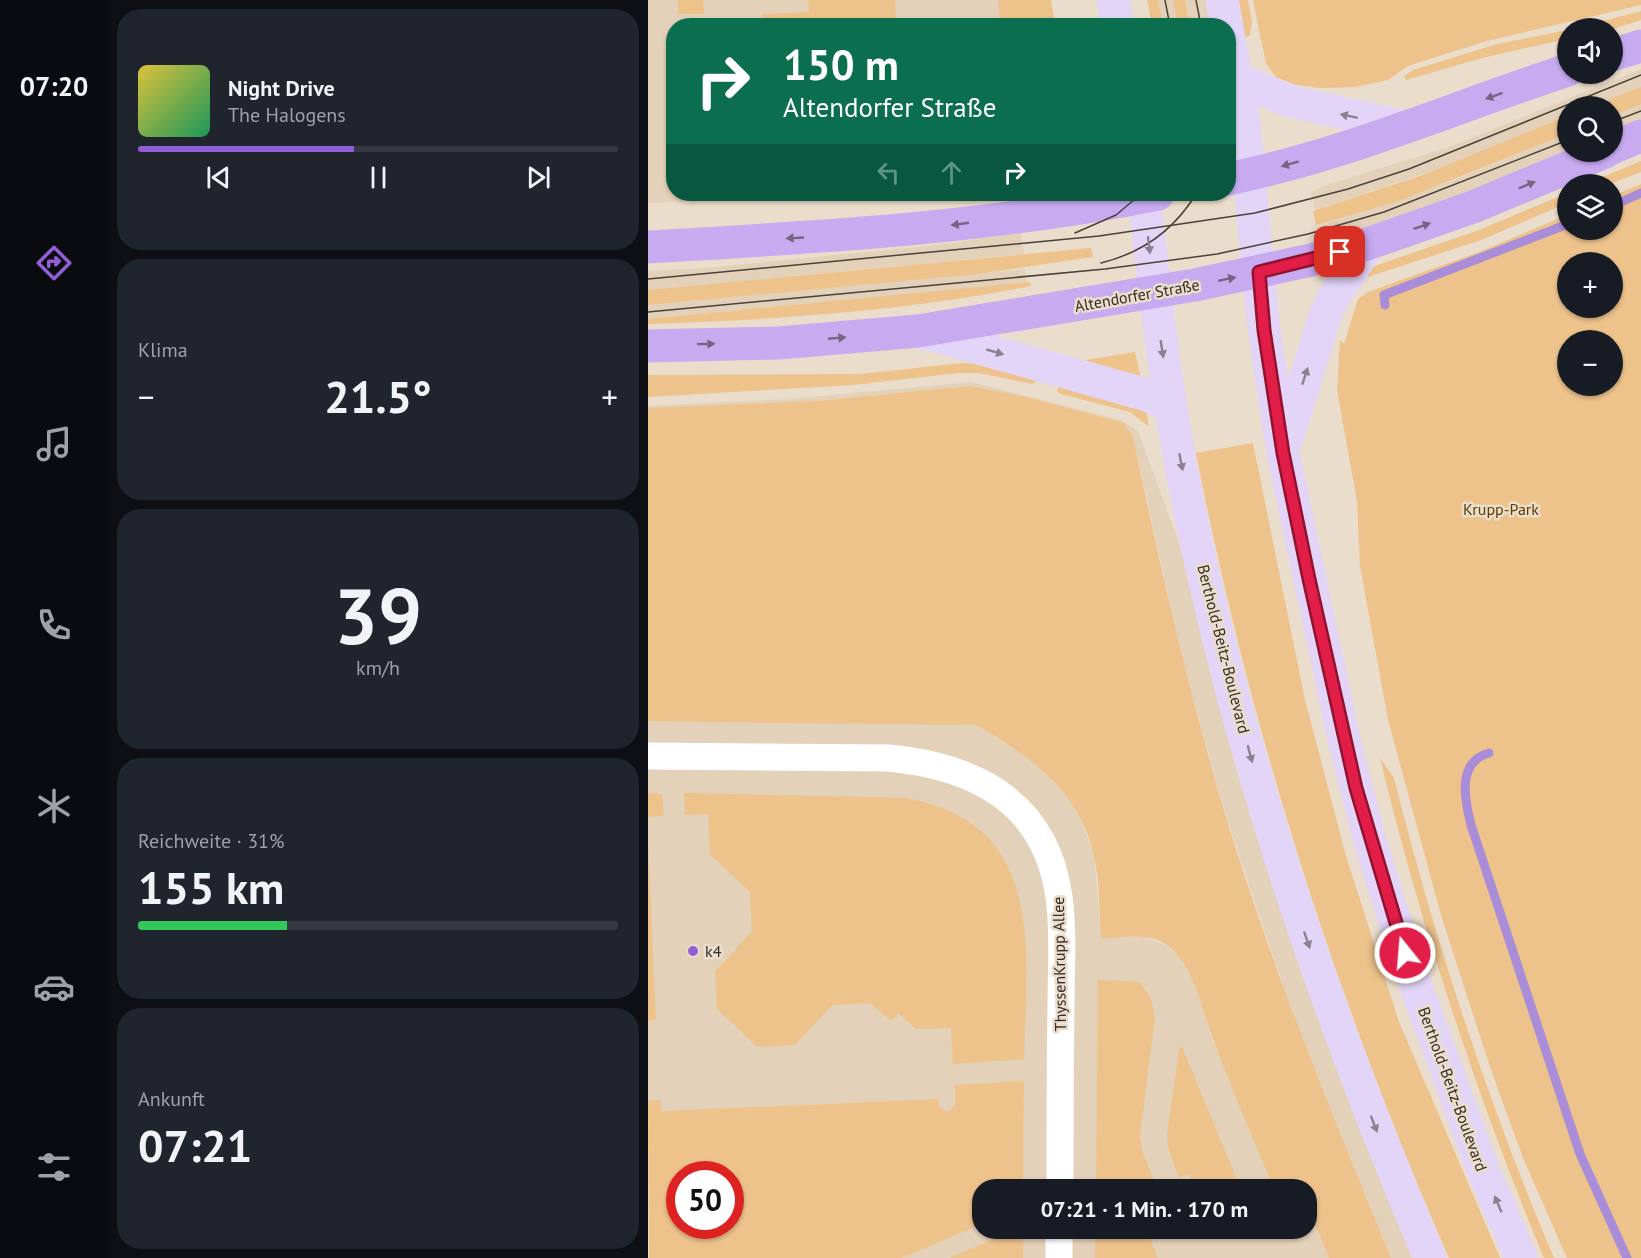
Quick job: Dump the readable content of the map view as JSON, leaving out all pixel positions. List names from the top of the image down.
{
  "streets": {
    "main road": ["Altendorfer Straße", "Berthold-Beitz-Boulevard"],
    "street": ["ThyssenKrupp Allee"]
  },
  "crossings": [
    ["Altendorfer Straße", "Berthold-Beitz-Boulevard"]
  ],
  "parks": ["Krupp-Park"],
  "places": ["k4"],
  "page": {
    "tabs": "07:20",
    "map_buttons": ["+", "−"],
    "turn": ["150 m", "Altendorfer Straße"],
    "song": ["Night Drive", "The Halogens"],
    "tile": [
      "Klima",
      ["39", "km/h"],
      ["Reichweite · 31%", "155 km"],
      ["Ankunft", "07:21"]
    ],
    "heat": ["−", "21.5°", "+"],
    "limit": "50",
    "trip": "07:21 · 1 Min. · 170 m"
  }
}
